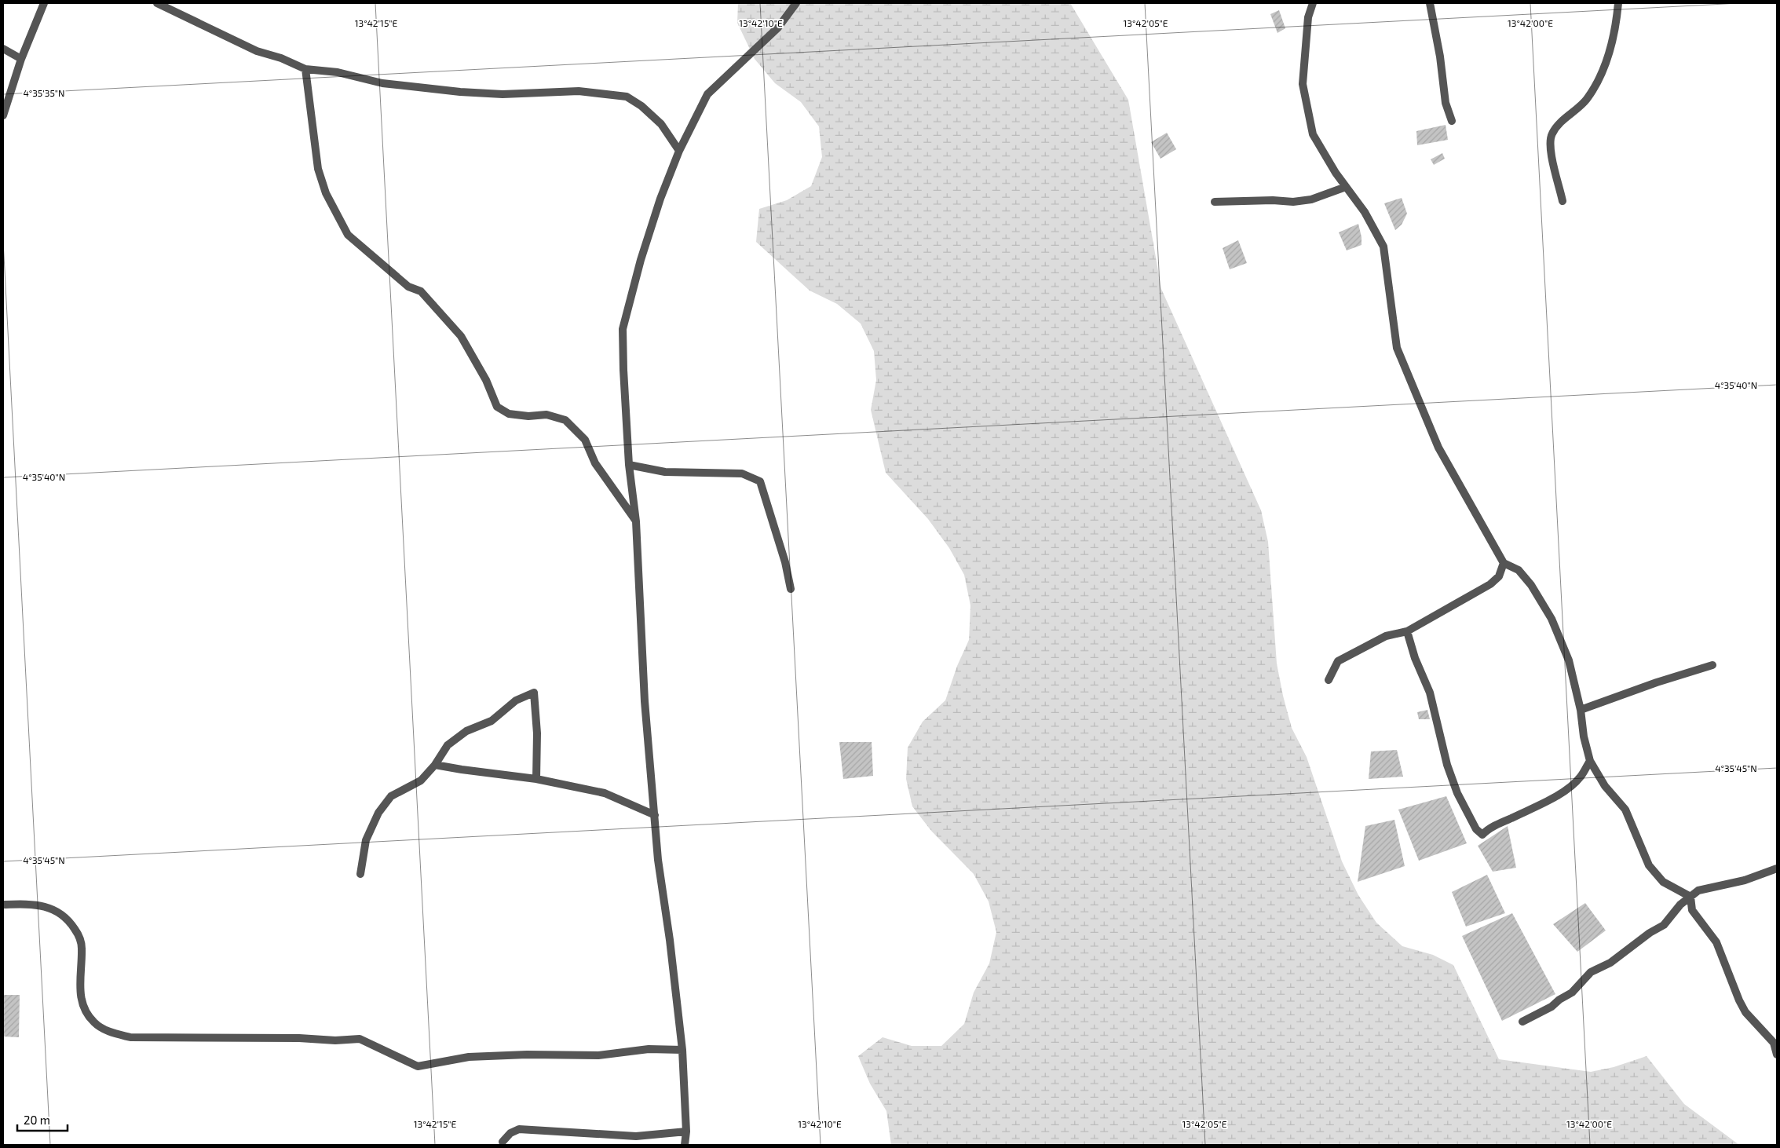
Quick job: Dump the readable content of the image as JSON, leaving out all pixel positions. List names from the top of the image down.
{
  "scale_bar": "20 m",
  "coordinates": [
    "13°42'15\"E",
    "13°42'10\"E",
    "13°42'05\"E",
    "13°42'00\"E",
    "4°35'35\"N",
    "4°35'40\"N",
    "4°35'45\"N"
  ]
}
